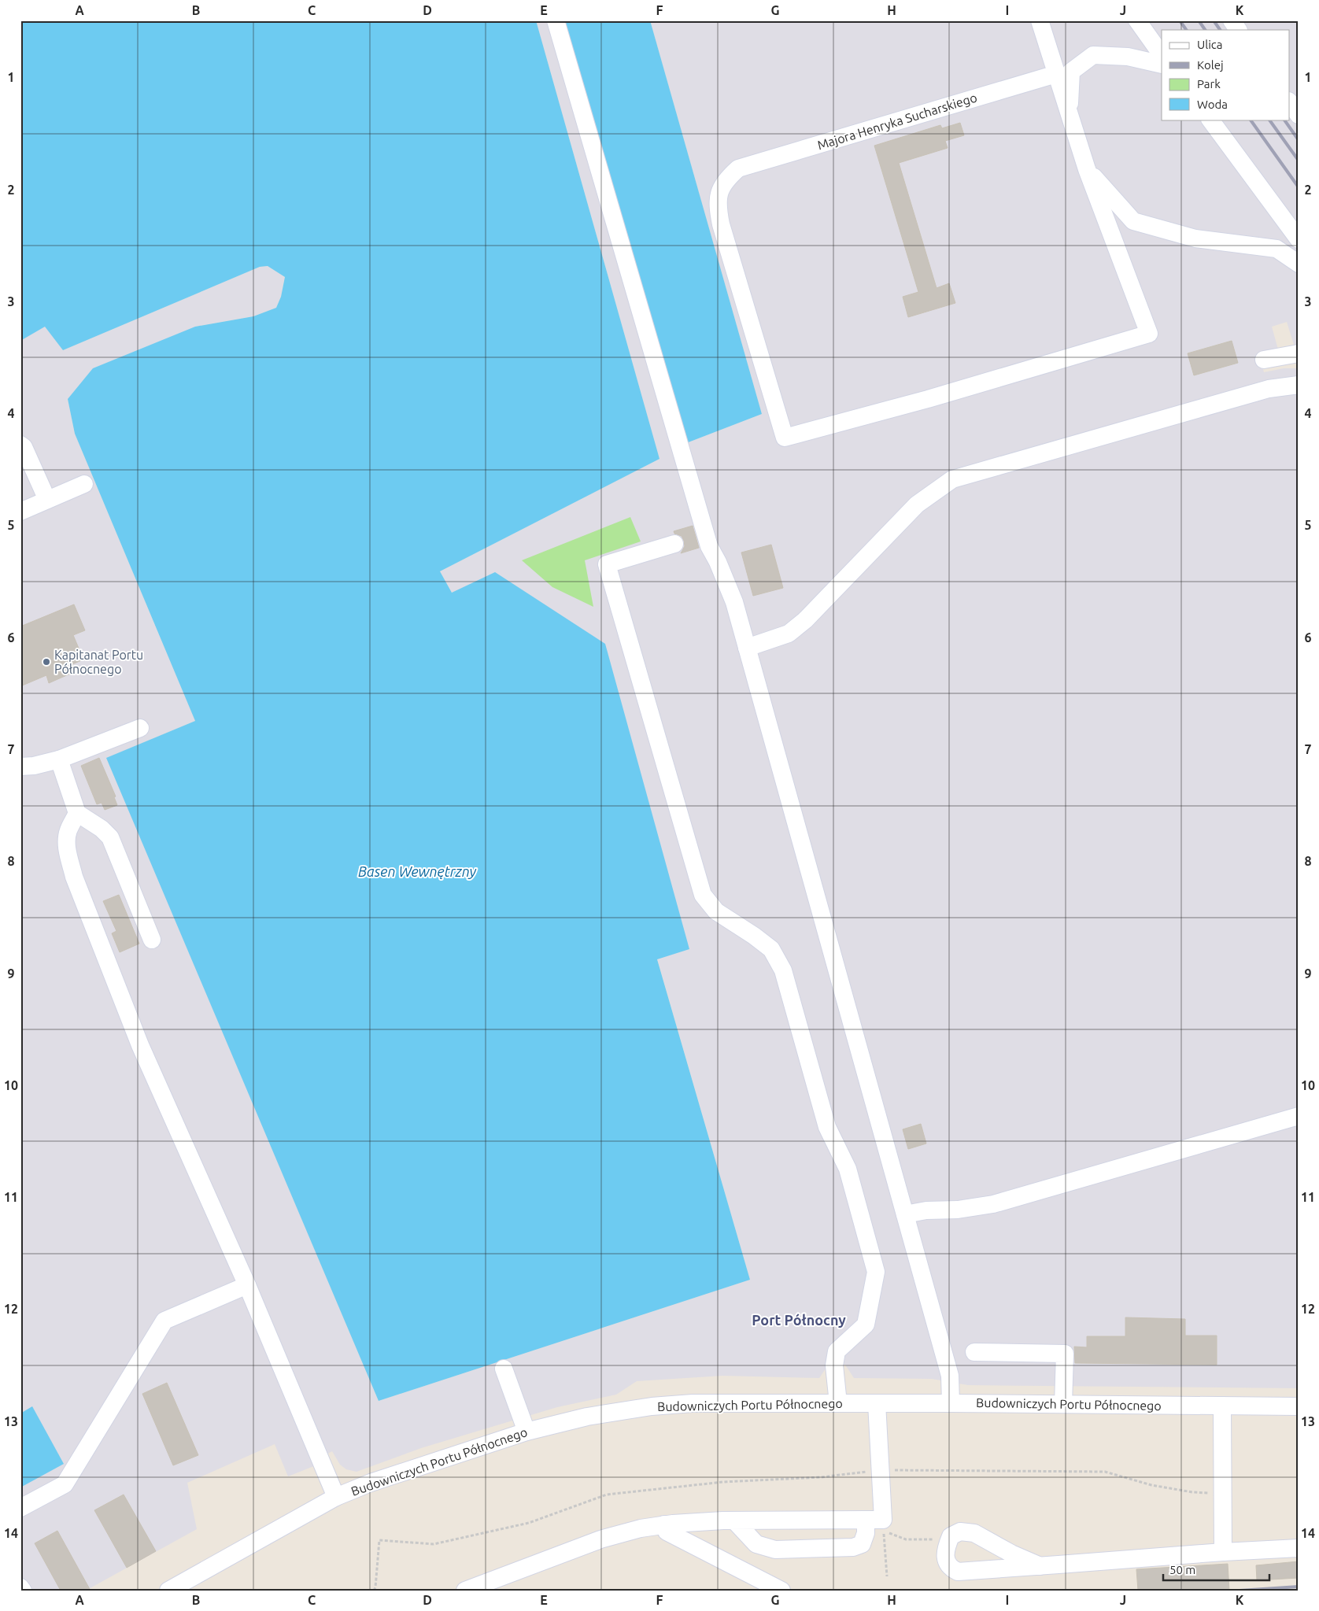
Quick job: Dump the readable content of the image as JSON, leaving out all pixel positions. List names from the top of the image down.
{
  "streets": {
    "street": ["Majora Henryka Sucharskiego", "Budowniczych Portu Północnego"]
  },
  "districts": ["Port Północny"],
  "water": ["Basen Wewnętrzny"],
  "places": ["Kapitanat Portu Północnego"],
  "legend": [
    "Ulica",
    "Kolej",
    "Park",
    "Woda"
  ],
  "scale_bar": "50 m",
  "grid": {
    "columns": [
      "A",
      "B",
      "C",
      "D",
      "E",
      "F",
      "G",
      "H",
      "I",
      "J",
      "K"
    ],
    "rows": [
      "1",
      "2",
      "3",
      "4",
      "5",
      "6",
      "7",
      "8",
      "9",
      "10",
      "11",
      "12",
      "13",
      "14"
    ]
  }
}
